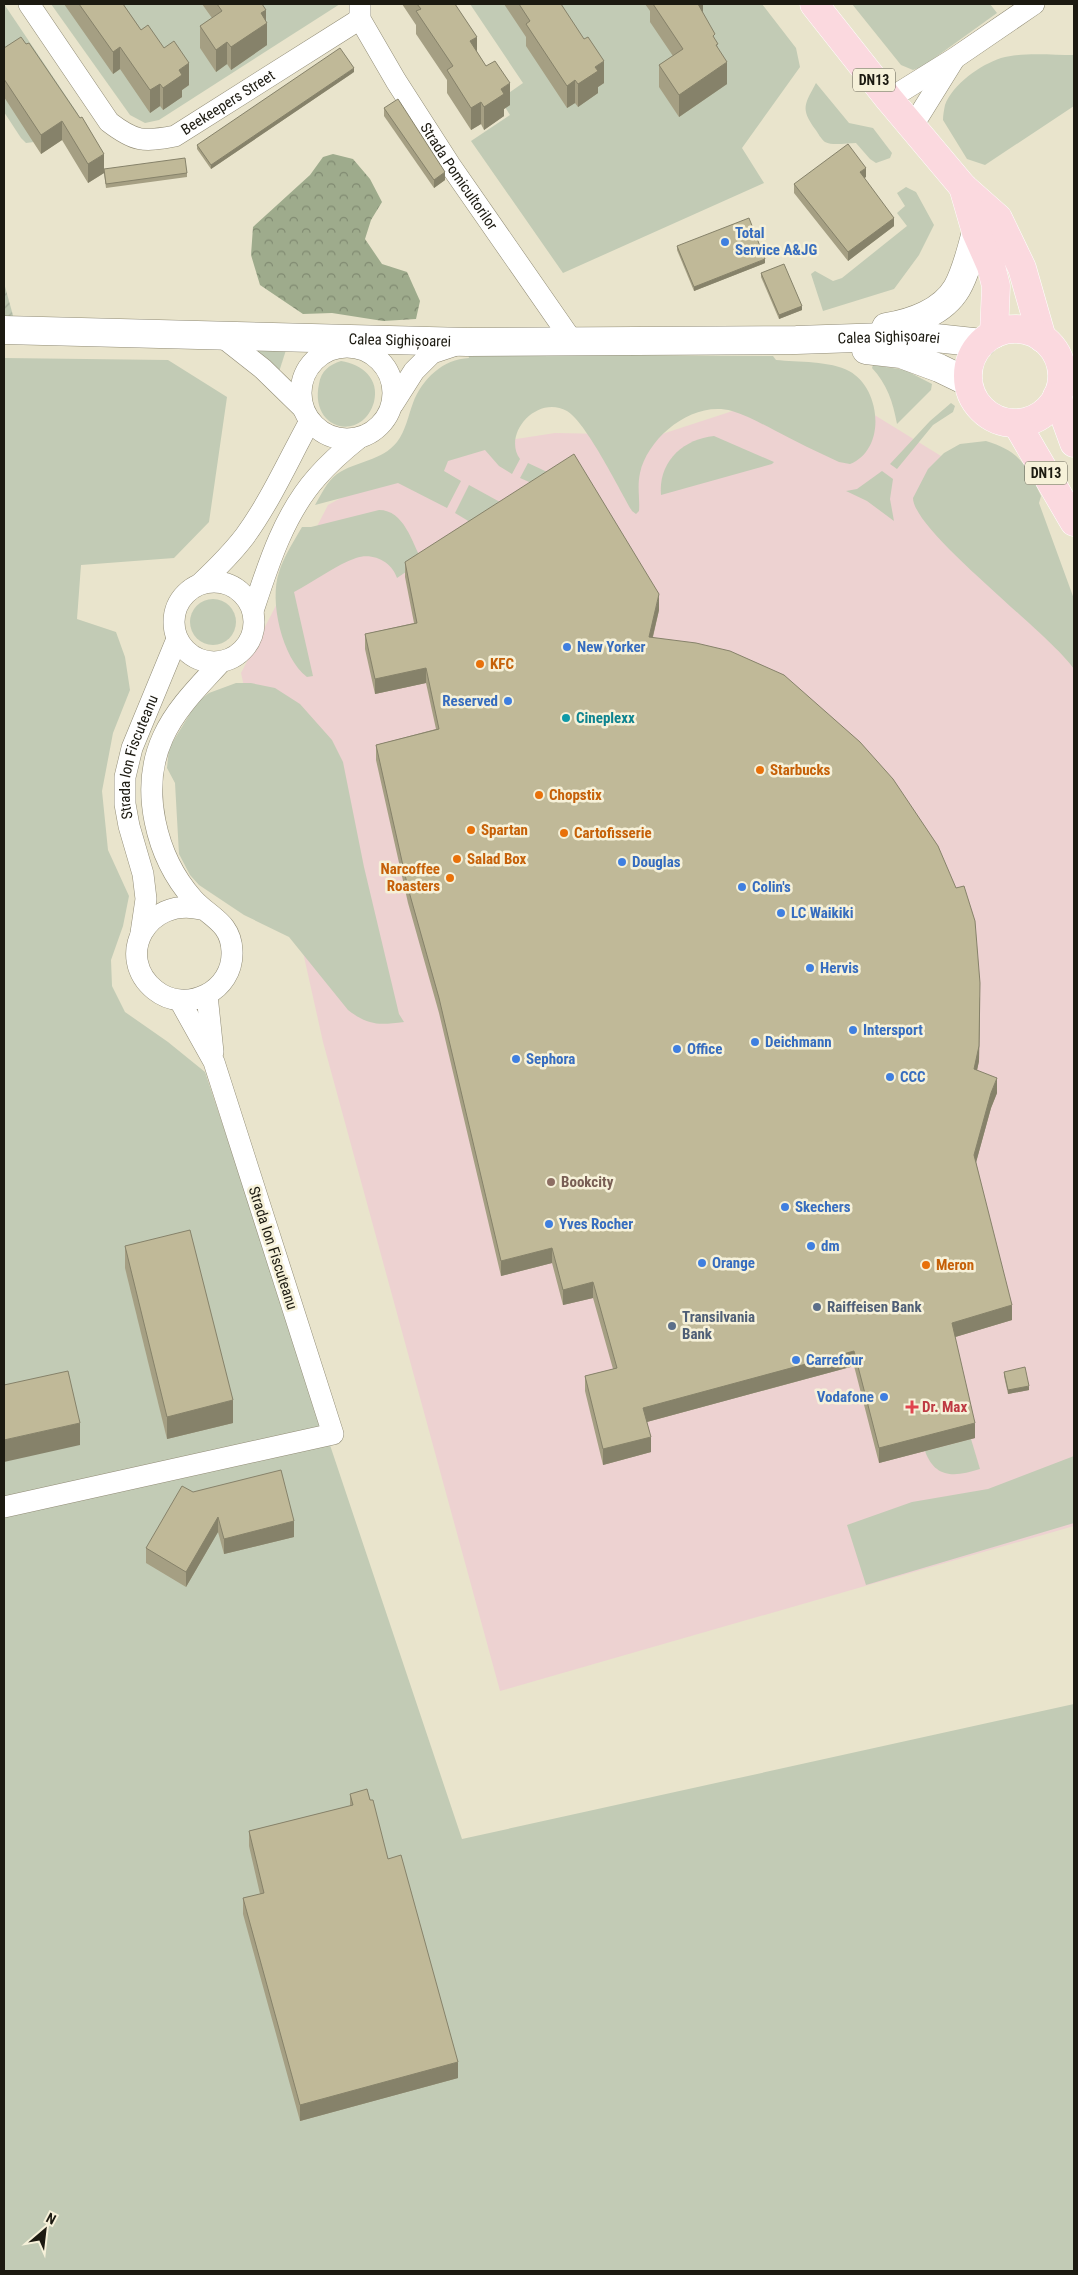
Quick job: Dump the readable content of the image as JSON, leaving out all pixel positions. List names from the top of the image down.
{
  "streets": {
    "main road": ["DN13", "Calea Sighișoarei"],
    "street": ["Beekeepers Street", "Strada Pomicultorilor", "Strada Ion Fiscuteanu"]
  },
  "crossings": [
    ["DN13", "Calea Sighișoarei"],
    ["Beekeepers Street", "Strada Pomicultorilor"],
    ["Strada Pomicultorilor", "Calea Sighișoarei"]
  ],
  "places": {
    "other": [
      "Total Service A&JG",
      "New Yorker",
      "KFC",
      "Reserved",
      "Cineplexx",
      "Starbucks",
      "Chopstix",
      "Spartan",
      "Cartofisserie",
      "Salad Box",
      "Douglas",
      "Narcoffee Roasters",
      "Colin's",
      "LC Waikiki",
      "Hervis",
      "Intersport",
      "Deichmann",
      "Office",
      "Sephora",
      "CCC",
      "Bookcity",
      "Skechers",
      "Yves Rocher",
      "dm",
      "Orange",
      "Meron",
      "Raiffeisen Bank",
      "Transilvania Bank",
      "Carrefour",
      "Vodafone"
    ],
    "health": ["Dr. Max"]
  },
  "north": "top right"
}
